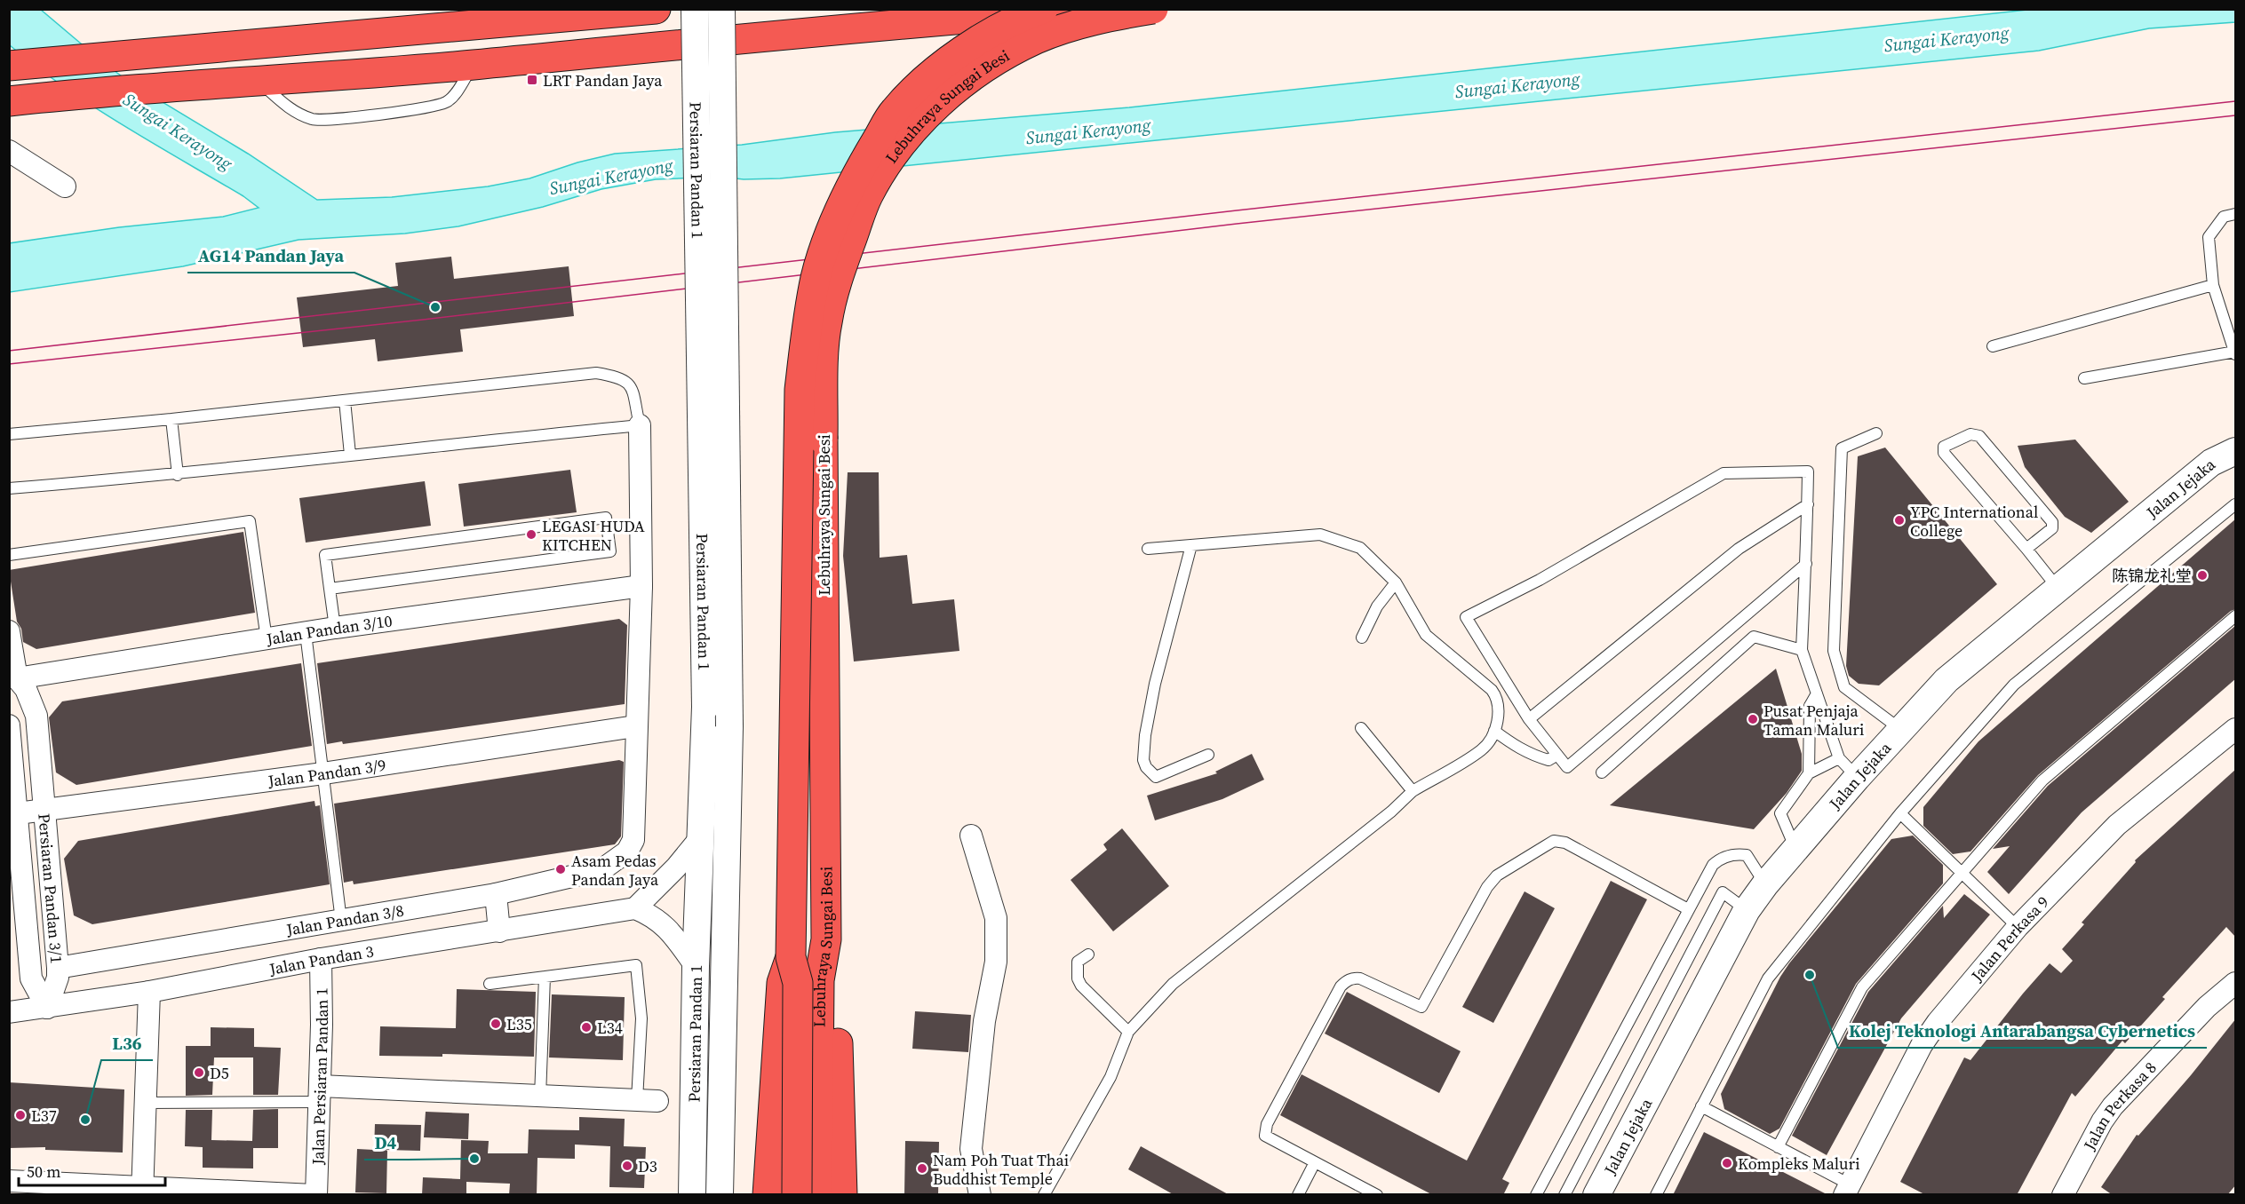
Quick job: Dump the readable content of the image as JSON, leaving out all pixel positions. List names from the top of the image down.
{
  "streets": {
    "highway": ["Lebuhraya Sungai Besi"],
    "street": [
      "Persiaran Pandan 1",
      "Jalan Jejaka",
      "Jalan Pandan 3/10",
      "Jalan Pandan 3/9",
      "Persiaran Pandan 3/1",
      "Jalan Pandan 3/8",
      "Jalan Perkasa 9",
      "Jalan Pandan 3",
      "Jalan Persiaran Pandan 1",
      "Jalan Perkasa 8"
    ]
  },
  "crossings": [
    ["Jalan Pandan 3/10", "Persiaran Pandan 3/1"],
    ["Jalan Pandan 3/9", "Persiaran Pandan 3/1"],
    ["Jalan Pandan 3/9", "Jalan Pandan 3/8"],
    ["Persiaran Pandan 3/1", "Jalan Pandan 3/8"],
    ["Persiaran Pandan 3/1", "Jalan Pandan 3"],
    ["Jalan Pandan 3", "Jalan Persiaran Pandan 1"]
  ],
  "water": ["Sungai Kerayong"],
  "places": {
    "transit": ["LRT Pandan Jaya"],
    "other": [
      "AG14 Pandan Jaya",
      "YPC International College",
      "LEGASI HUDA KITCHEN",
      "陈锦龙礼堂",
      "Pusat Penjaja Taman Maluri",
      "Asam Pedas Pandan Jaya",
      "Kolej Teknologi Antarabangsa Cybernetics",
      "L35",
      "L34",
      "D5",
      "L37",
      "L36",
      "D4",
      "Kompleks Maluri",
      "D3",
      "Nam Poh Tuat Thai Buddhist Temple"
    ]
  },
  "scale_bar": "50 m"
}
